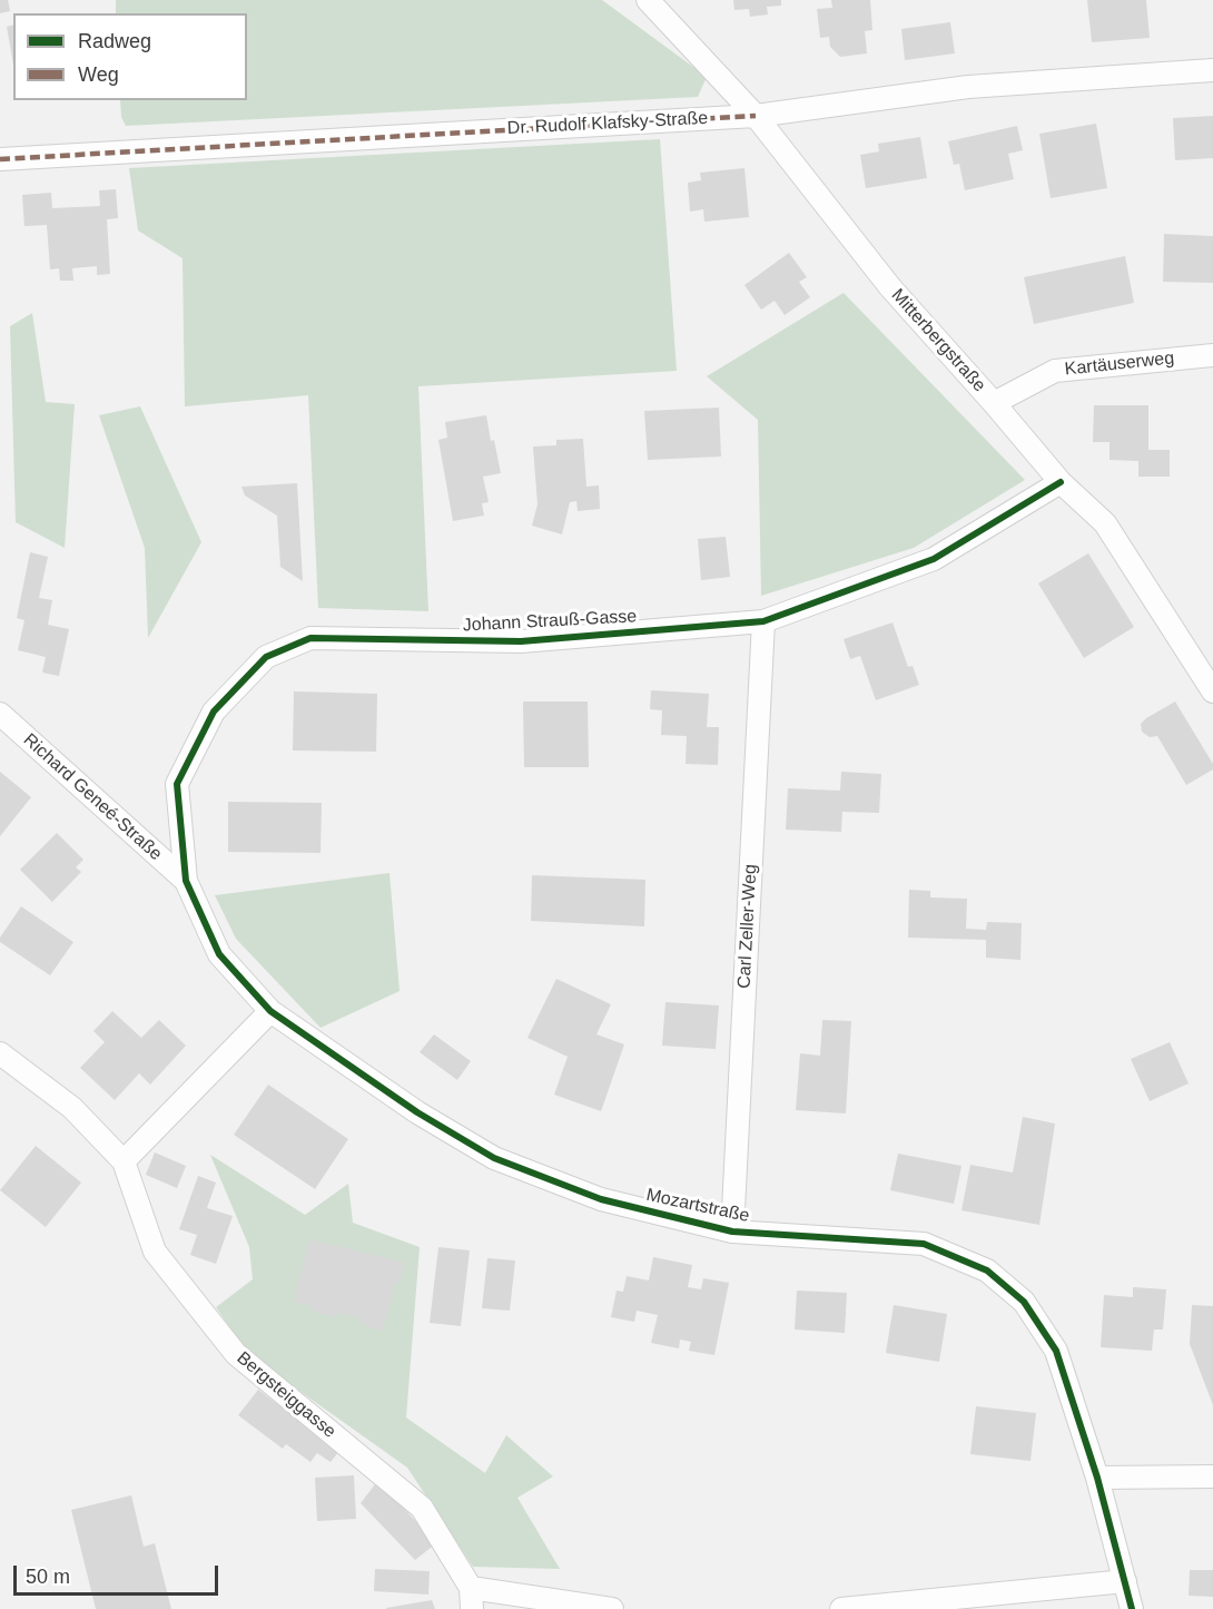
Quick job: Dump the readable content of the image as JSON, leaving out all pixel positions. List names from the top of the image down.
{
  "streets": {
    "street": [
      "Dr. Rudolf Klafsky-Straße",
      "Mitterbergstraße",
      "Kartäuserweg",
      "Johann Strauß-Gasse",
      "Richard Geneé-Straße",
      "Carl Zeller-Weg",
      "Mozartstraße",
      "Bergsteiggasse"
    ]
  },
  "crossings": [
    ["Dr. Rudolf Klafsky-Straße", "Mitterbergstraße"],
    ["Mitterbergstraße", "Kartäuserweg"],
    ["Mitterbergstraße", "Johann Strauß-Gasse"],
    ["Johann Strauß-Gasse", "Richard Geneé-Straße"],
    ["Johann Strauß-Gasse", "Carl Zeller-Weg"],
    ["Johann Strauß-Gasse", "Mozartstraße"],
    ["Richard Geneé-Straße", "Mozartstraße"],
    ["Carl Zeller-Weg", "Mozartstraße"]
  ],
  "legend": ["Radweg", "Weg"],
  "scale_bar": "50 m"
}
